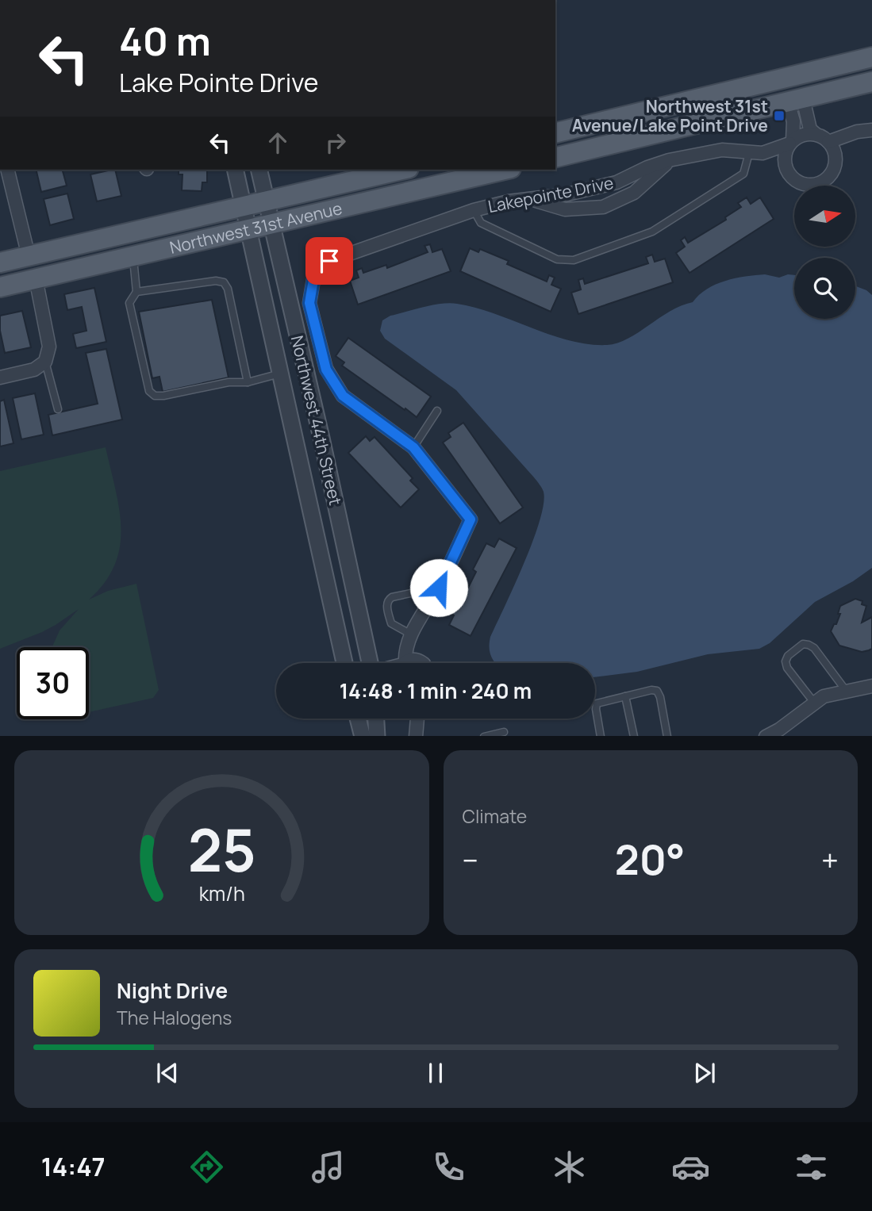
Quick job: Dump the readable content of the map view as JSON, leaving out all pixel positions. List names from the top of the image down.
{
  "streets": {
    "main road": ["Northwest 31st Avenue"],
    "street": ["Lakepointe Drive", "Northwest 44th Street"]
  },
  "crossings": [
    ["Northwest 31st Avenue", "Northwest 44th Street"]
  ],
  "places": {
    "transit": ["Northwest 31st Avenue/Lake Point Drive"]
  },
  "north": "right",
  "page": {
    "turn": ["40 m", "Lake Pointe Drive"],
    "limit": "30",
    "trip": "14:48 · 1 min · 240 m",
    "tile": "Climate",
    "heat": ["−", "20°", "+"],
    "song": ["Night Drive", "The Halogens"],
    "tabs": "14:47",
    "gauge": ["25", "km/h"]
  }
}
